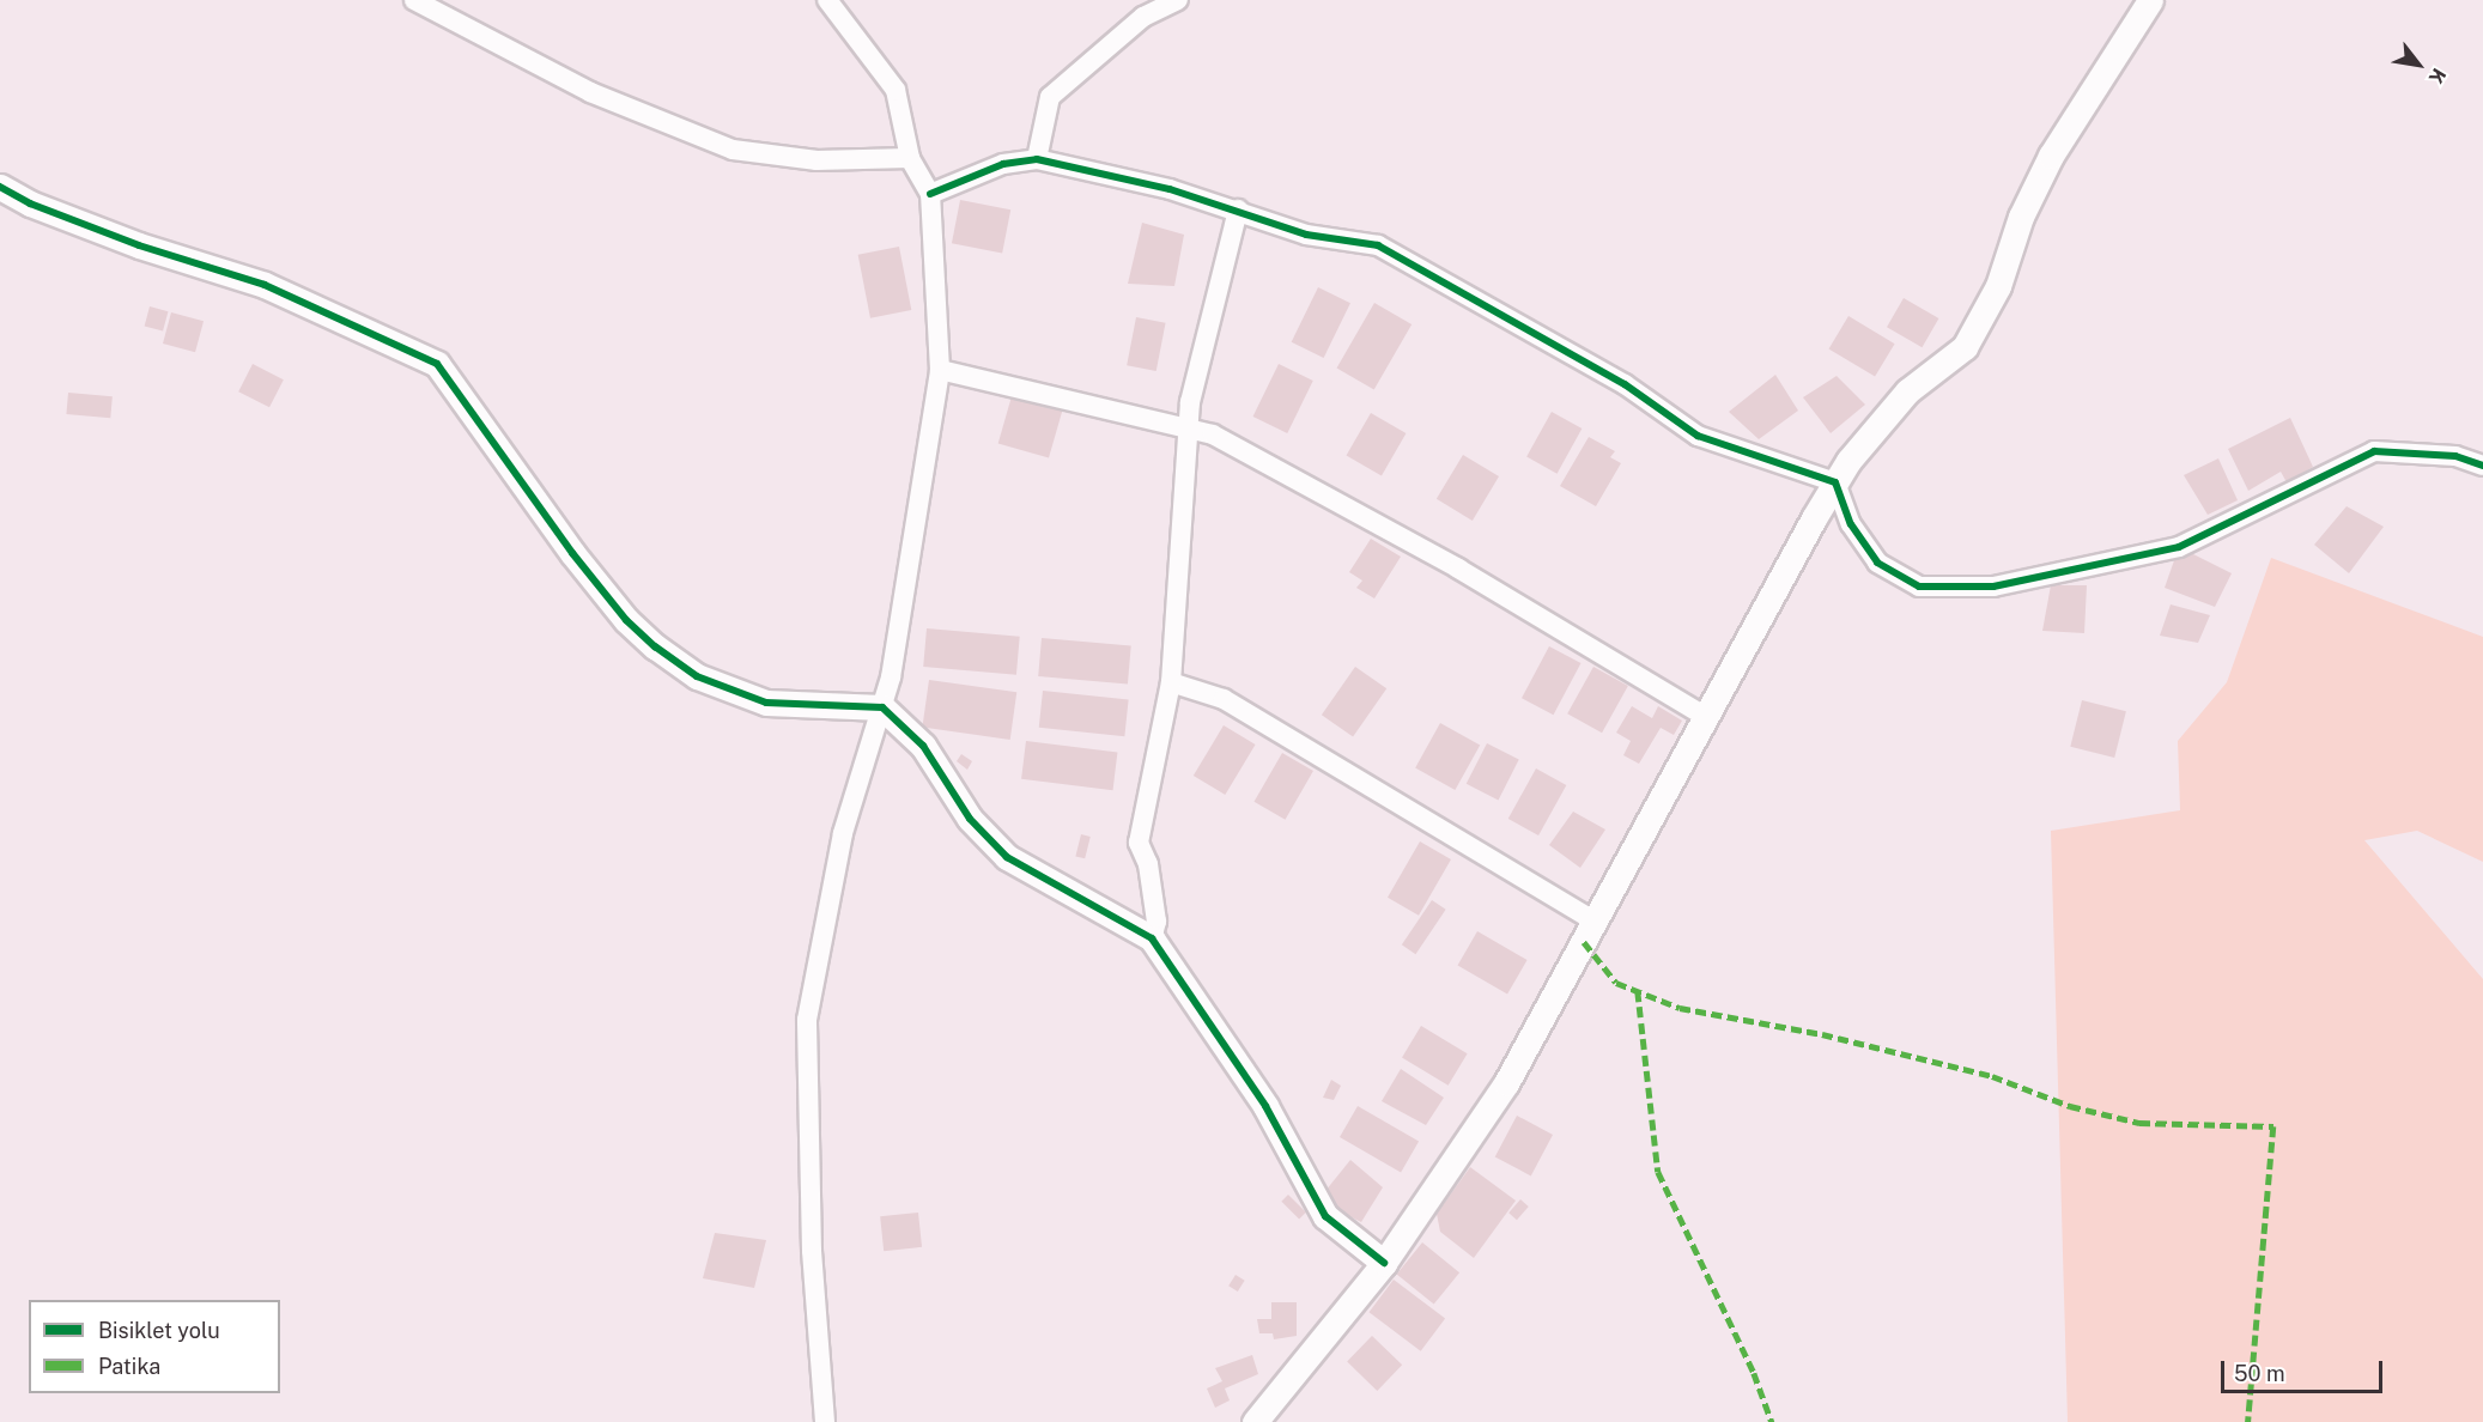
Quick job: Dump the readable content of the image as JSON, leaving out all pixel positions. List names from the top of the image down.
{
  "legend": ["Bisiklet yolu", "Patika"],
  "scale_bar": "50 m",
  "north": "bottom right"
}
